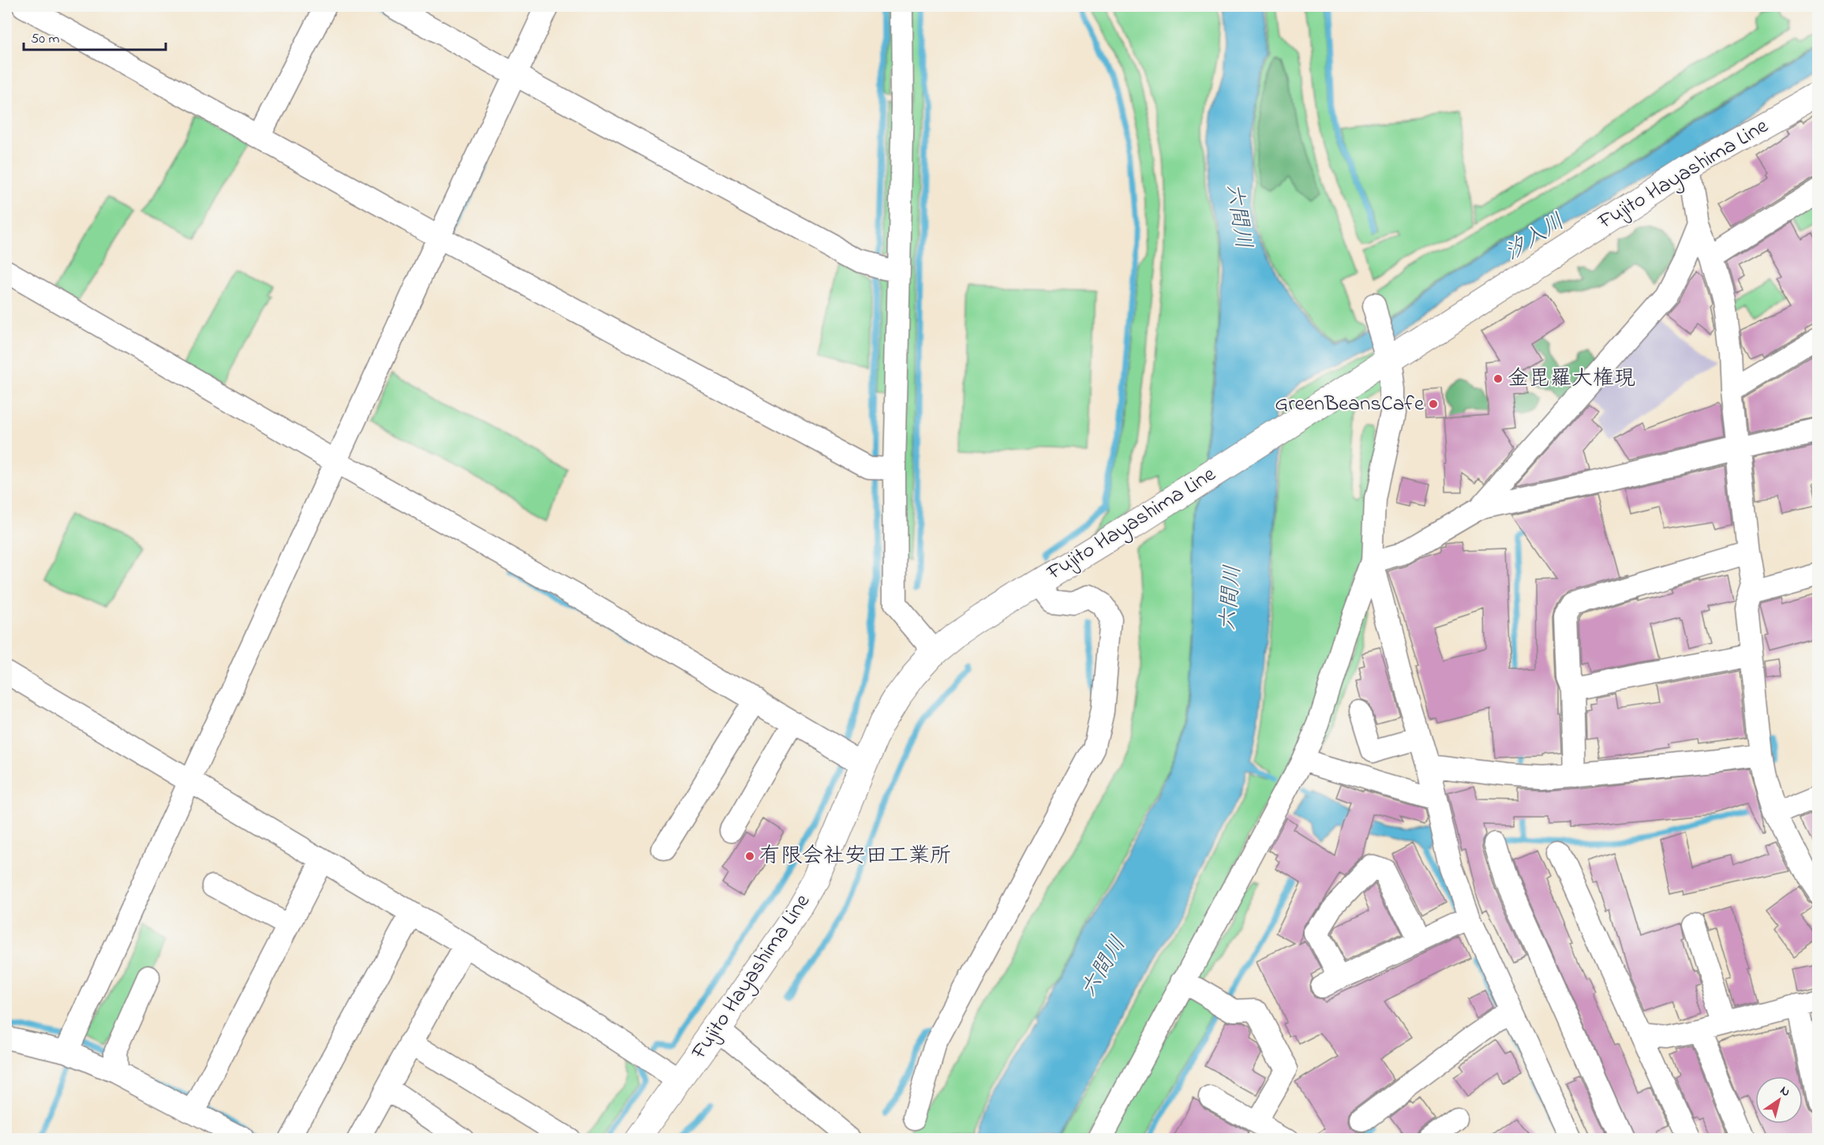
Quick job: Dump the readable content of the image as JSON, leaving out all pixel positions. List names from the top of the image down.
{
  "streets": {
    "main road": ["Fujito Hayashima Line"]
  },
  "water": ["六間川", "汐入川"],
  "places": ["金毘羅大権現", "GreenBeansCafe", "有限会社安田工業所"],
  "scale_bar": "50 m",
  "north": "top right"
}
